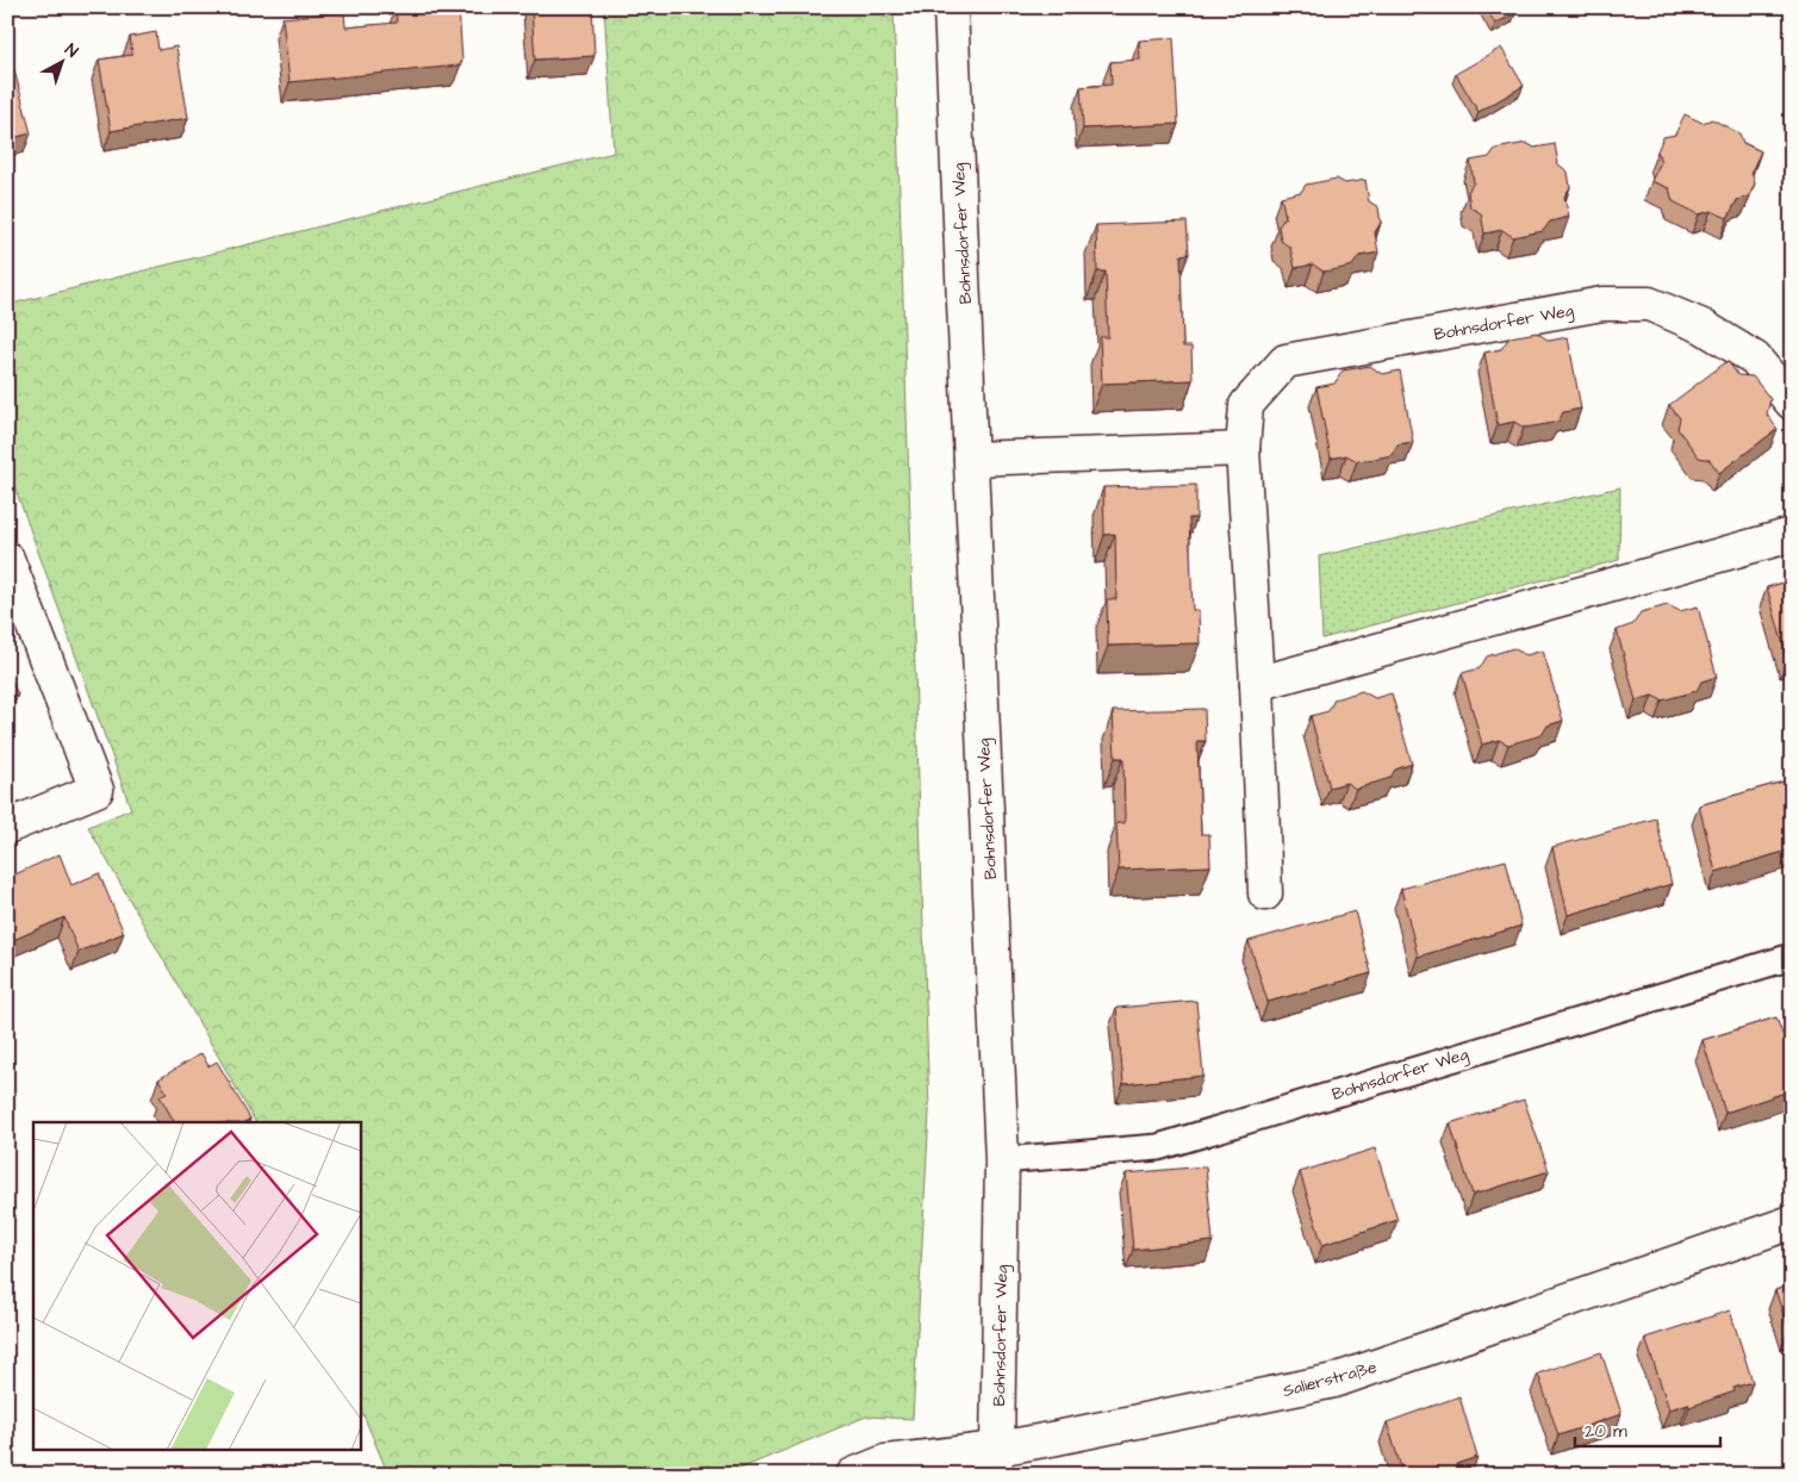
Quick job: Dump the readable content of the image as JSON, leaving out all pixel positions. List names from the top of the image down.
{
  "streets": {
    "street": ["Bohnsdorfer Weg", "Salierstraße"]
  },
  "crossings": [
    ["Bohnsdorfer Weg", "Salierstraße"]
  ],
  "scale_bar": "20 m",
  "north": "top right"
}
